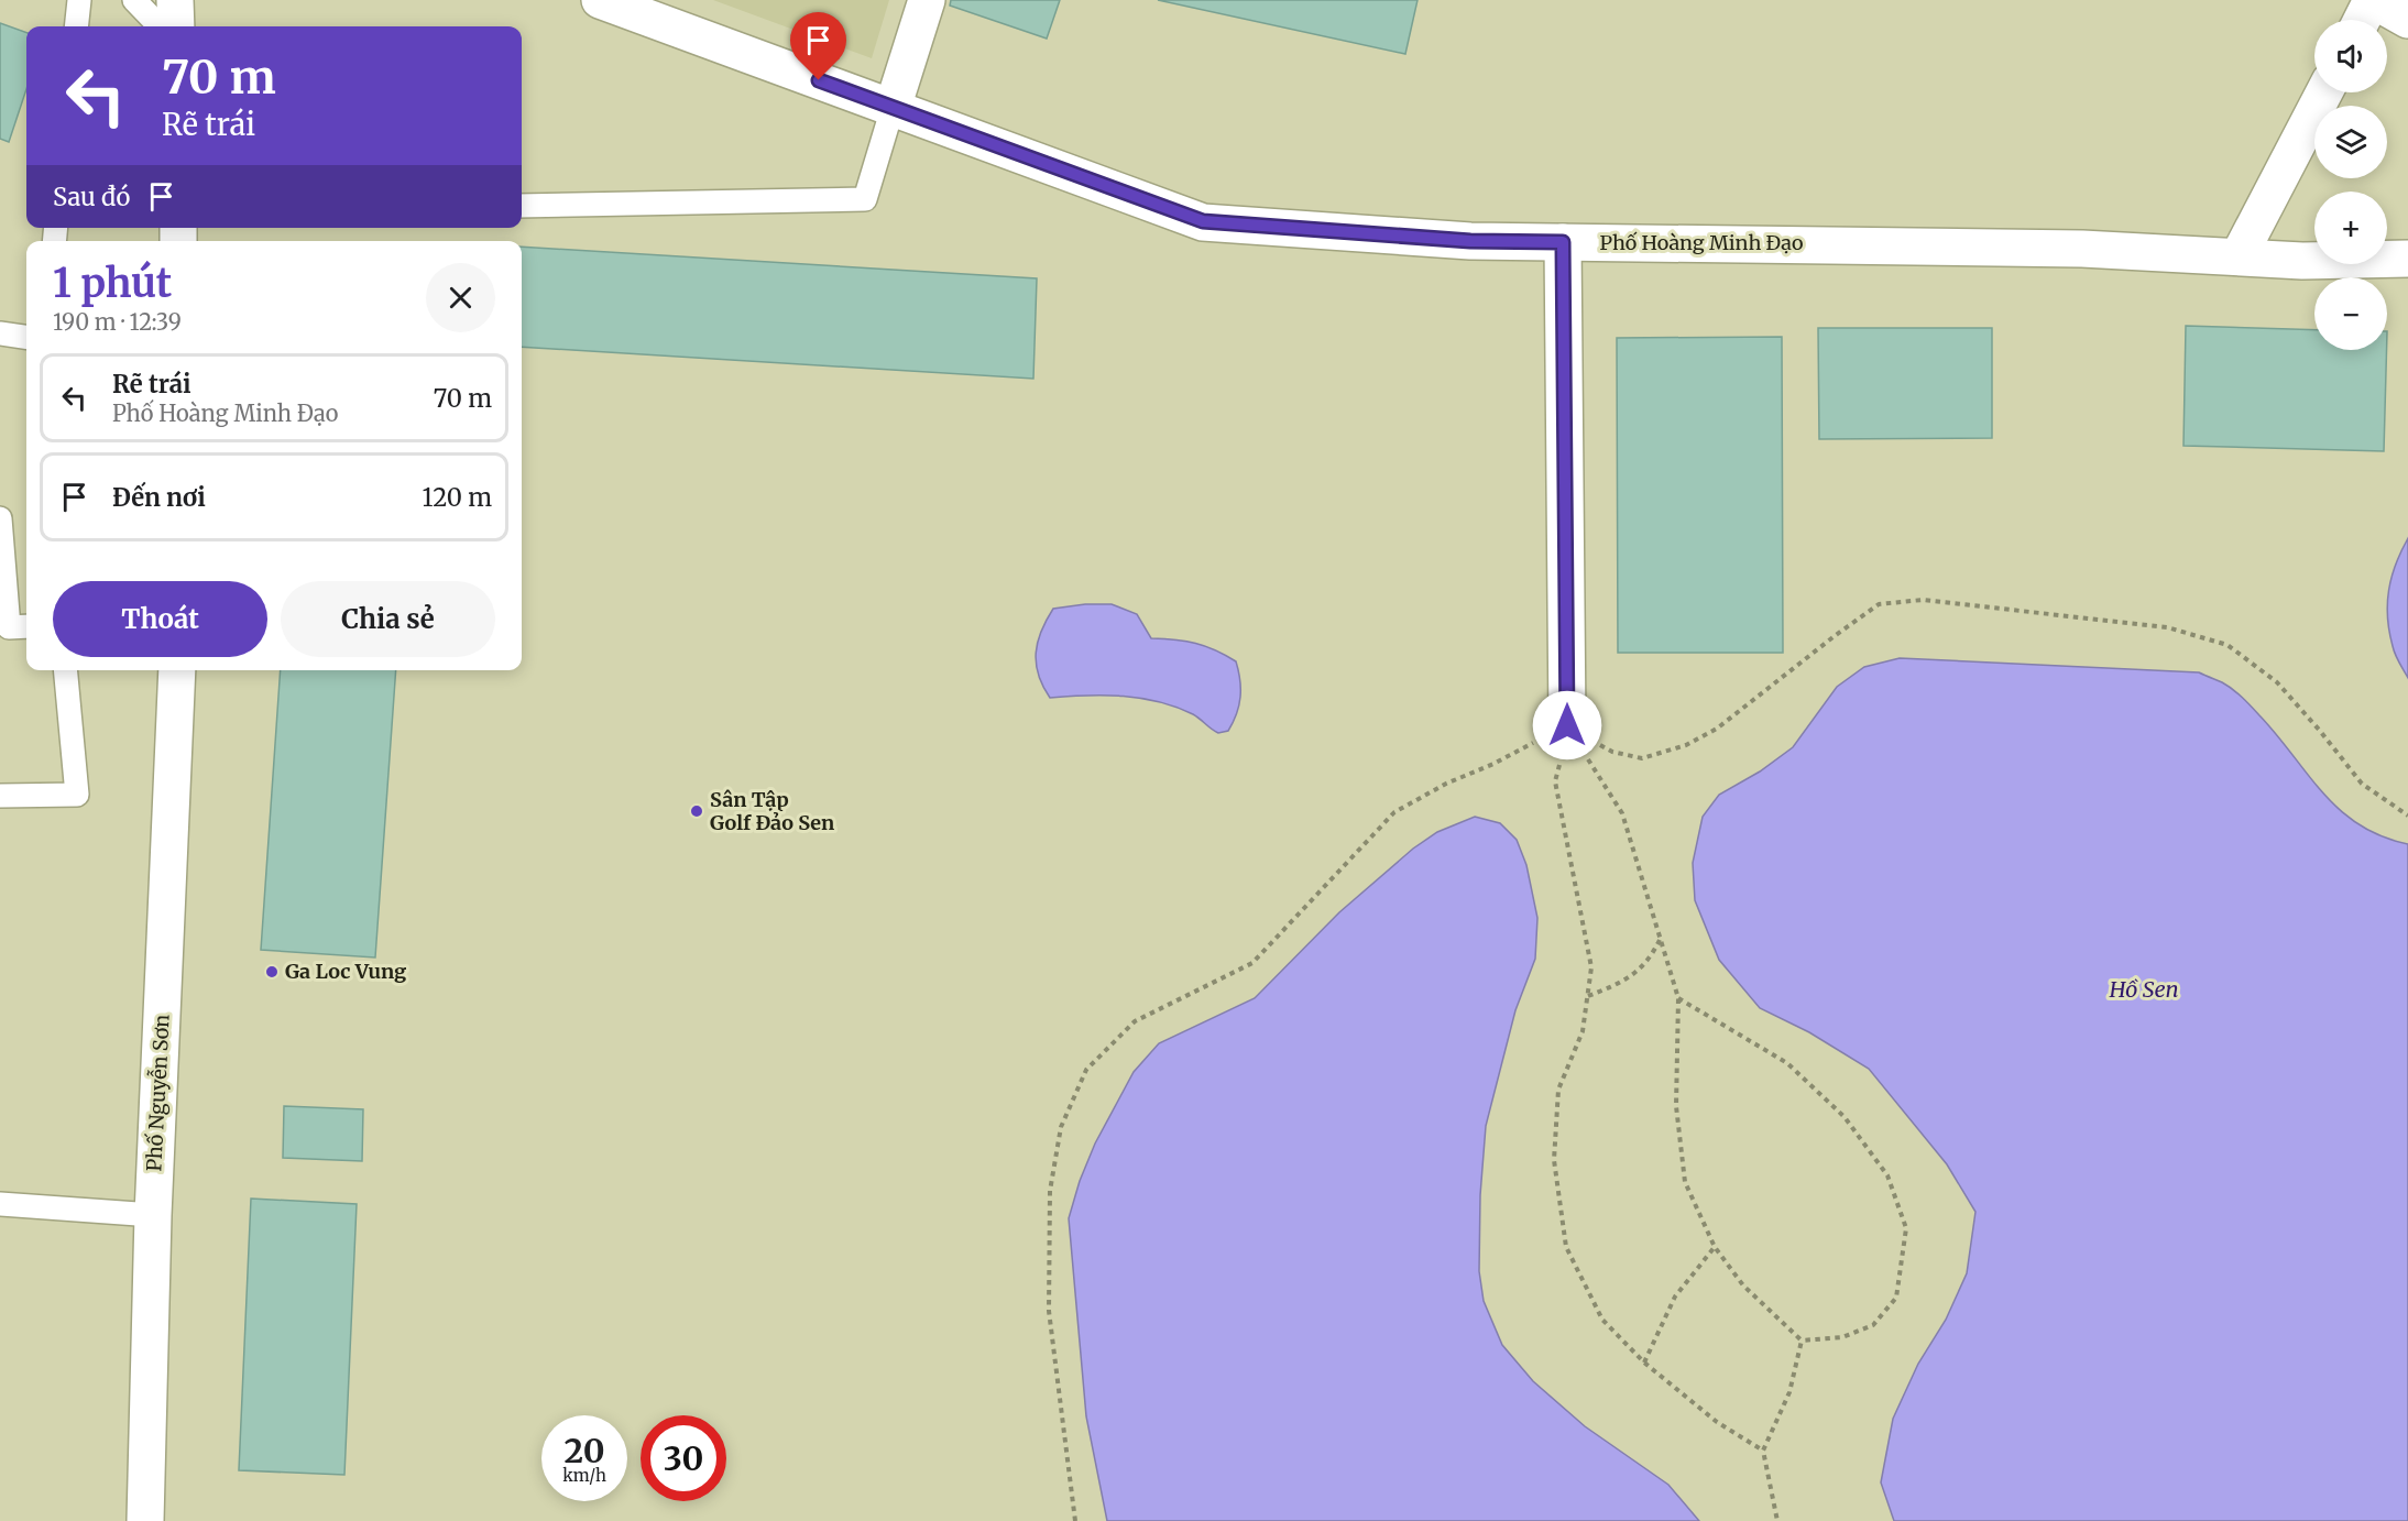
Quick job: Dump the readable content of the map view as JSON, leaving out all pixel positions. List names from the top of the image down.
{
  "streets": {
    "street": ["Phố Hoàng Minh Đạo", "Phố Nguyễn Sơn"]
  },
  "water": ["Hồ Sen"],
  "places": ["Sân Tập Golf Đảo Sen", "Ga Loc Vung"],
  "page": {
    "map_buttons": ["+", "−"],
    "turn": ["70 m", "Rẽ trái"],
    "then": "Sau đó",
    "heading": ["1 phút", "190 m · 12:39"],
    "list": [
      {
        "name": "Rẽ trái",
        "note": "Phố Hoàng Minh Đạo",
        "value": "70 m"
      },
      {
        "name": "Đến nơi",
        "value": "120 m"
      }
    ],
    "buttons": ["Thoát", "Chia sẻ"],
    "speed": "20 km/h",
    "limit": "30"
  }
}
